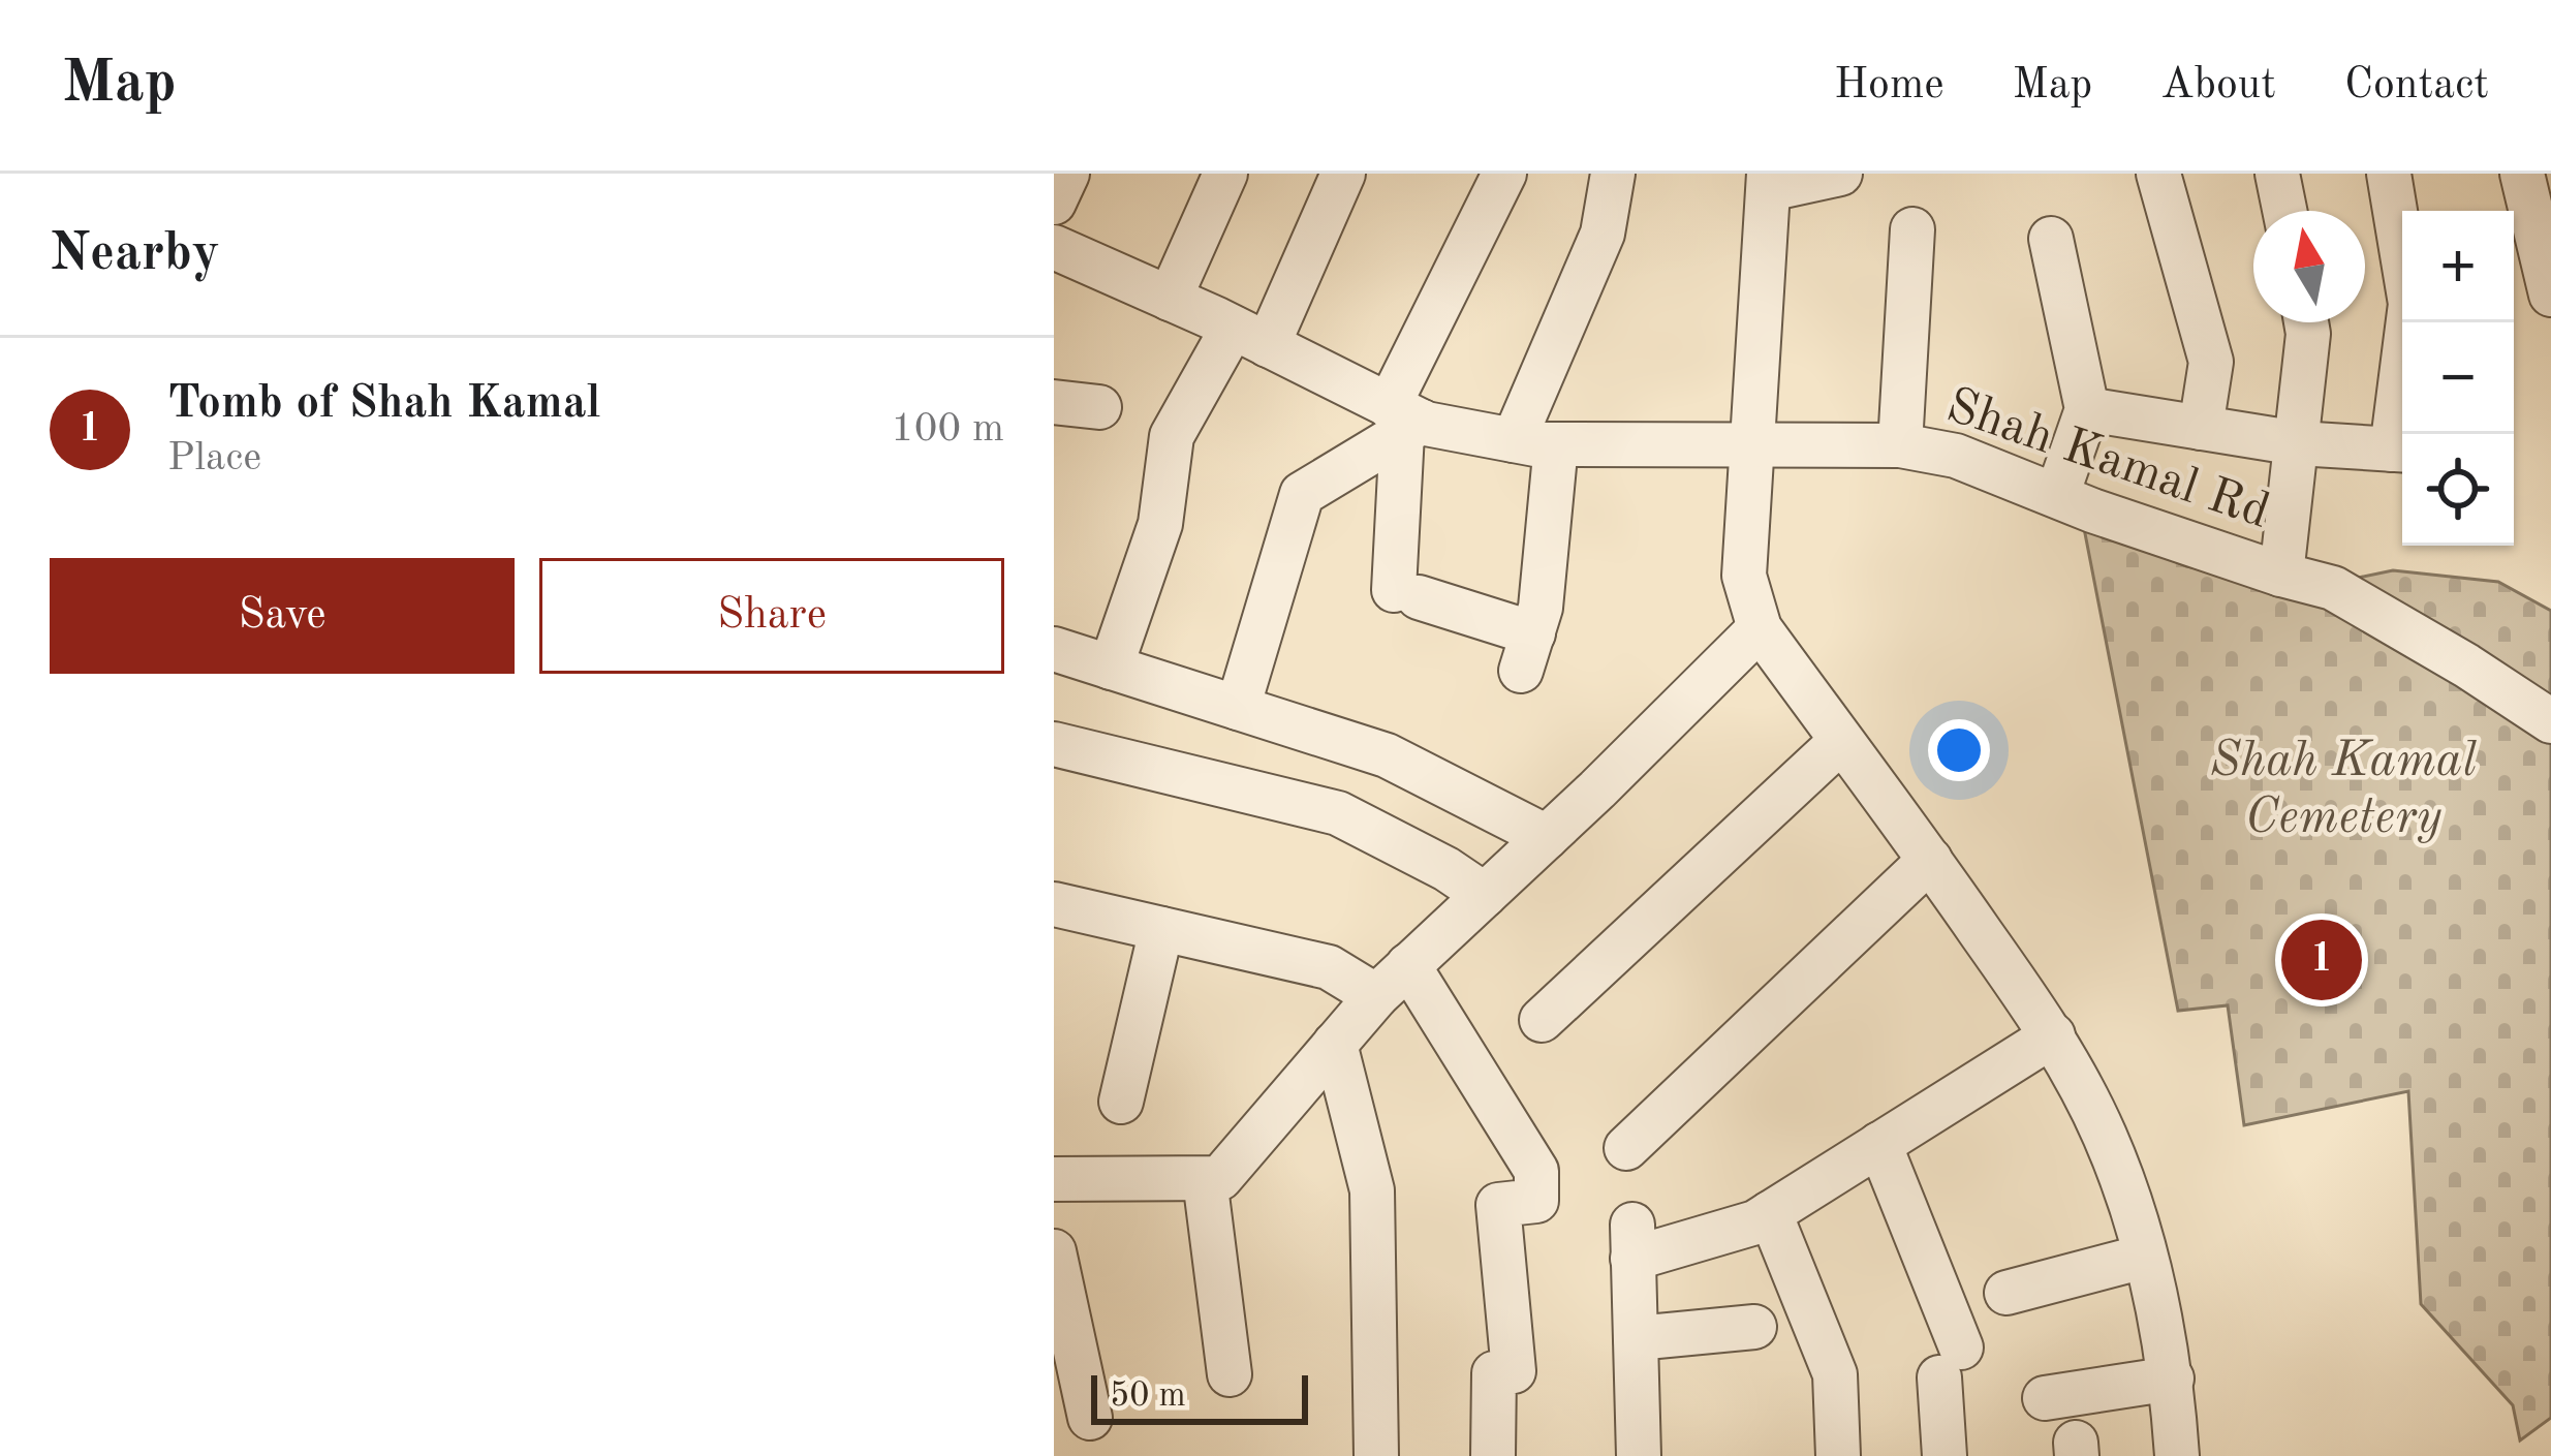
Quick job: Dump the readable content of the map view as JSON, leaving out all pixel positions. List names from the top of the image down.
{
  "streets": {
    "street": ["Shah Kamal Rd"]
  },
  "parks": ["Shah Kamal Cemetery"],
  "scale_bar": "50 m",
  "north": "top",
  "page": {
    "header": "Map",
    "nav": [
      "Home",
      "Map",
      "About",
      "Contact"
    ],
    "heading": "Nearby",
    "map_buttons": ["+", "−"],
    "list": [
      {
        "mark": "1",
        "name": "Tomb of Shah Kamal",
        "note": "Place",
        "value": "100 m"
      }
    ],
    "buttons": ["Save", "Share"],
    "pins": "1",
    "scale": "50 m"
  }
}
